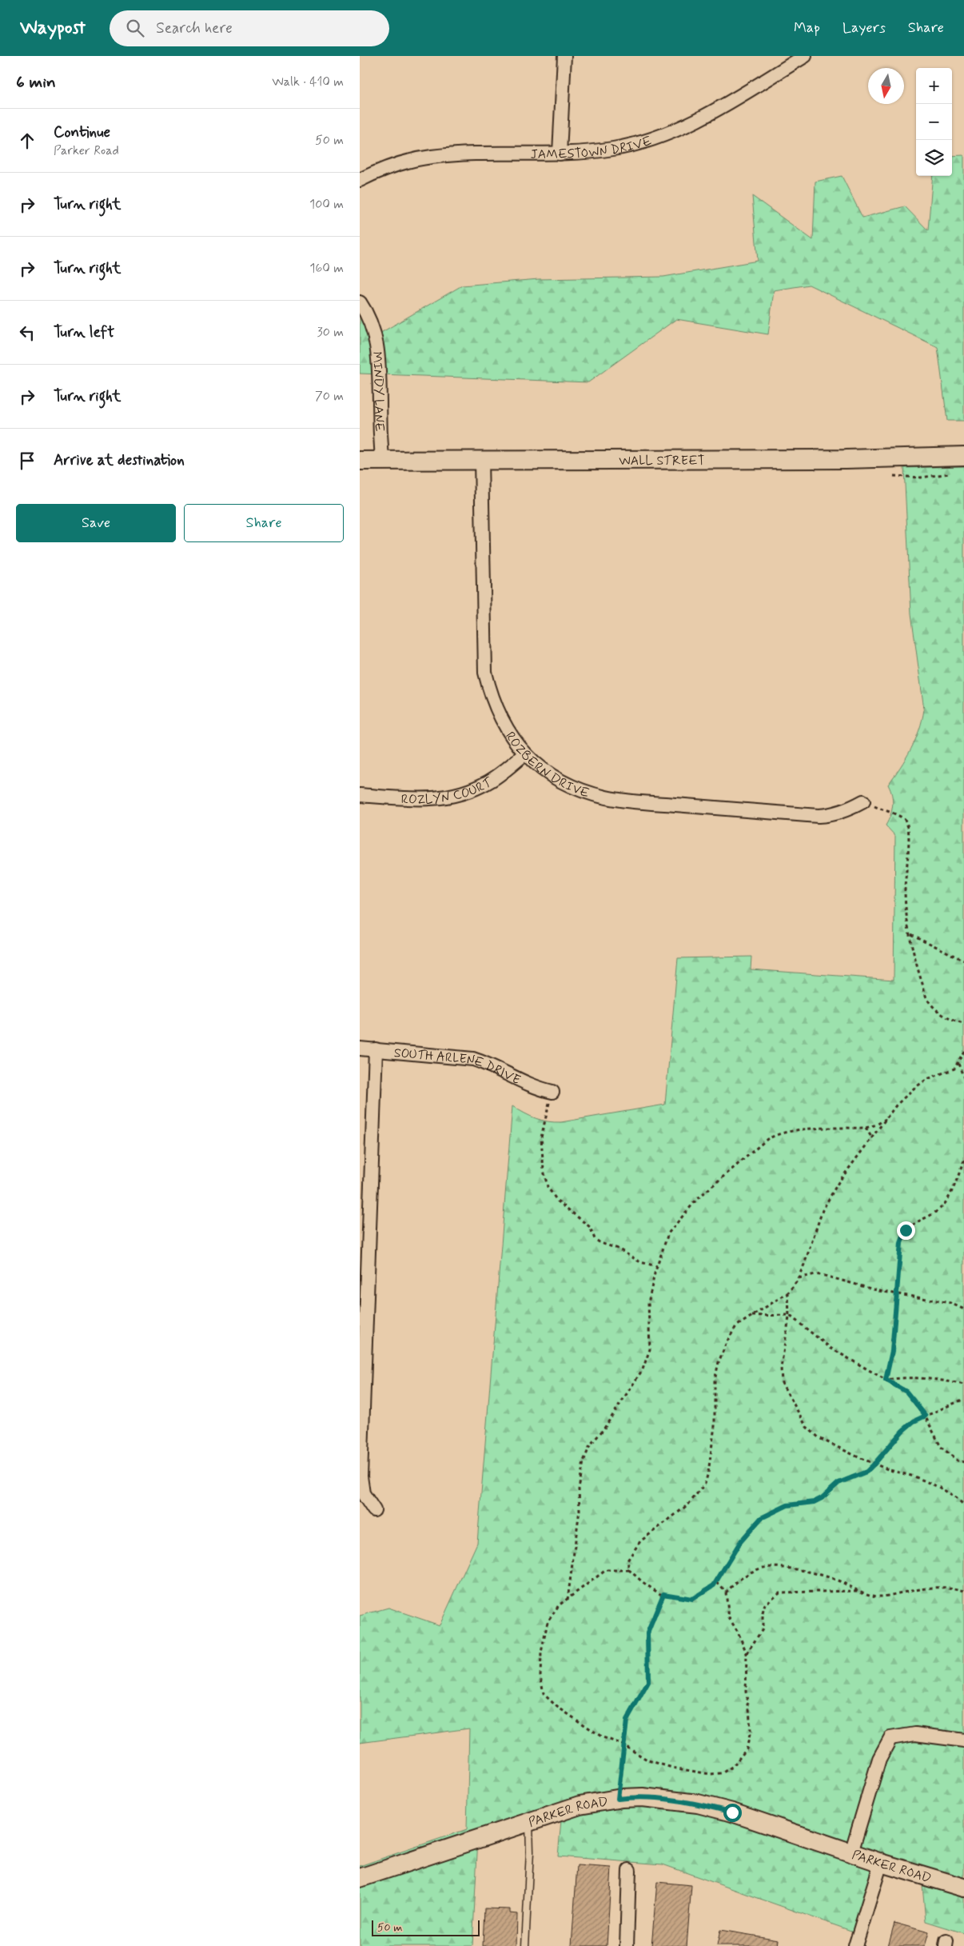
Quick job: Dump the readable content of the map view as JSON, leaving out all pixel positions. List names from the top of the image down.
{
  "streets": {
    "street": [
      "JAMESTOWN DRIVE",
      "MINDY LANE",
      "WALL STREET",
      "ROZBERN DRIVE",
      "ROZLYN COURT",
      "SOUTH ARLENE DRIVE",
      "PARKER ROAD"
    ]
  },
  "crossings": [
    ["MINDY LANE", "WALL STREET"],
    ["WALL STREET", "ROZBERN DRIVE"],
    ["ROZBERN DRIVE", "ROZLYN COURT"]
  ],
  "scale_bar": "50 m",
  "north": "bottom",
  "page": {
    "header": "Waypost",
    "search": "Search here",
    "nav": ["Map", "Layers", "Share"],
    "heading": ["6 min", "Walk · 410 m"],
    "map_buttons": ["+", "−"],
    "list": [
      ["Continue", "Parker Road", "50 m"],
      ["Turn right", "100 m"],
      ["Turn right", "160 m"],
      ["Turn left", "30 m"],
      ["Turn right", "70 m"],
      "Arrive at destination"
    ],
    "buttons": ["Save", "Share"],
    "scale": "50 m"
  }
}
